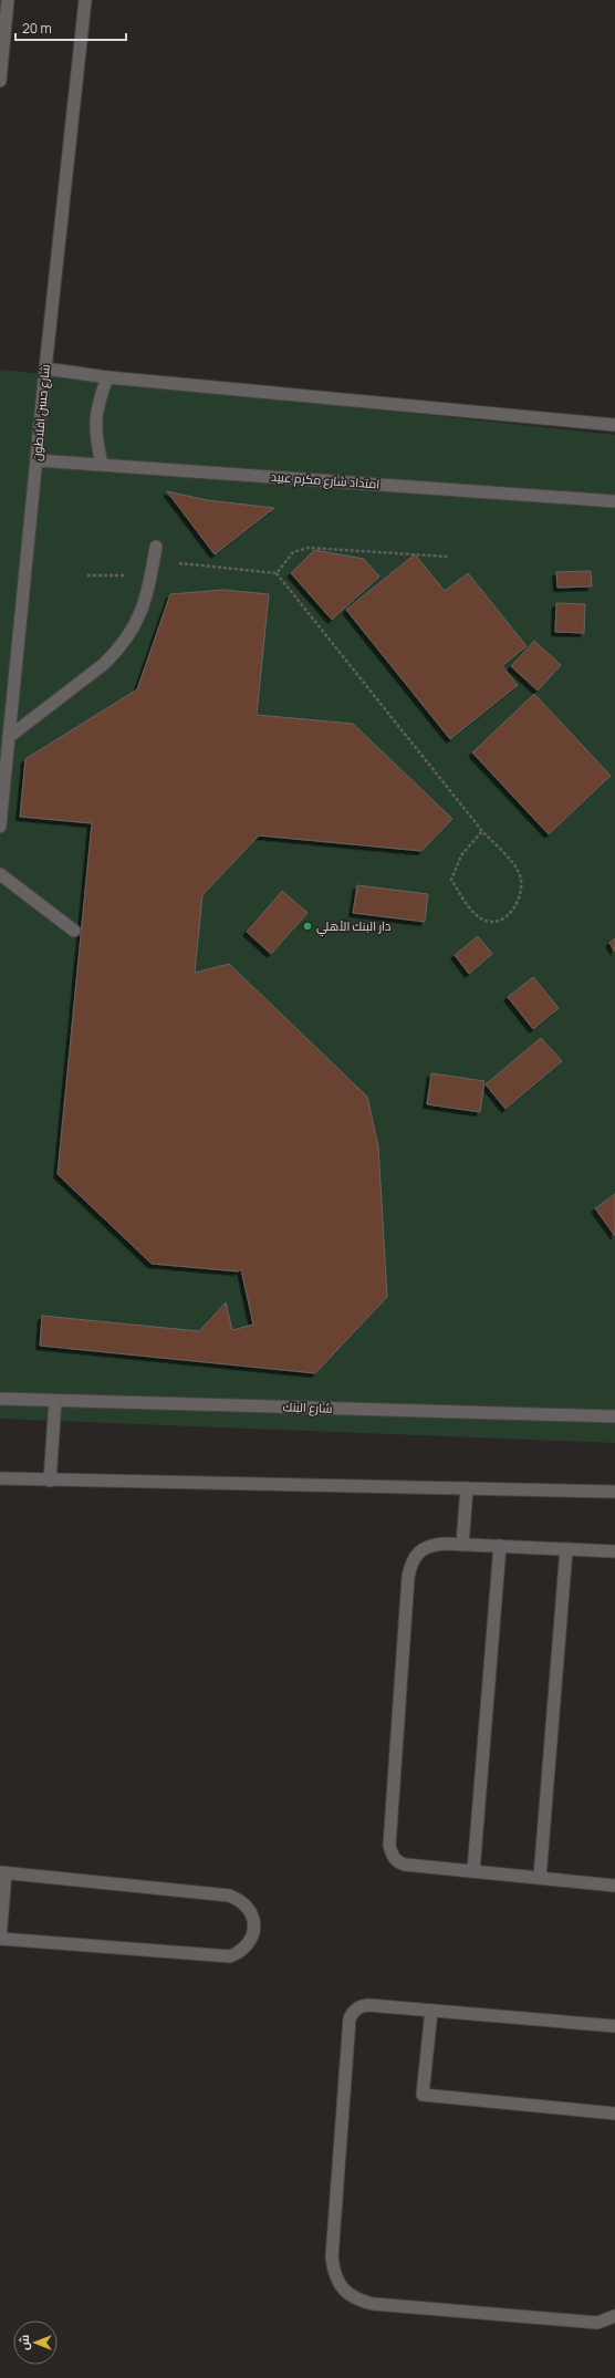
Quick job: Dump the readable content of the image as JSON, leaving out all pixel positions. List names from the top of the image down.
{
  "streets": {
    "street": ["شارع حسن افلاطون", "امتداد شارع مكرم عبيد", "شارع البنك"]
  },
  "crossings": [
    ["شارع حسن افلاطون", "امتداد شارع مكرم عبيد"]
  ],
  "places": ["دار البنك الأهلي"],
  "scale_bar": "20 m",
  "north": "left"
}
